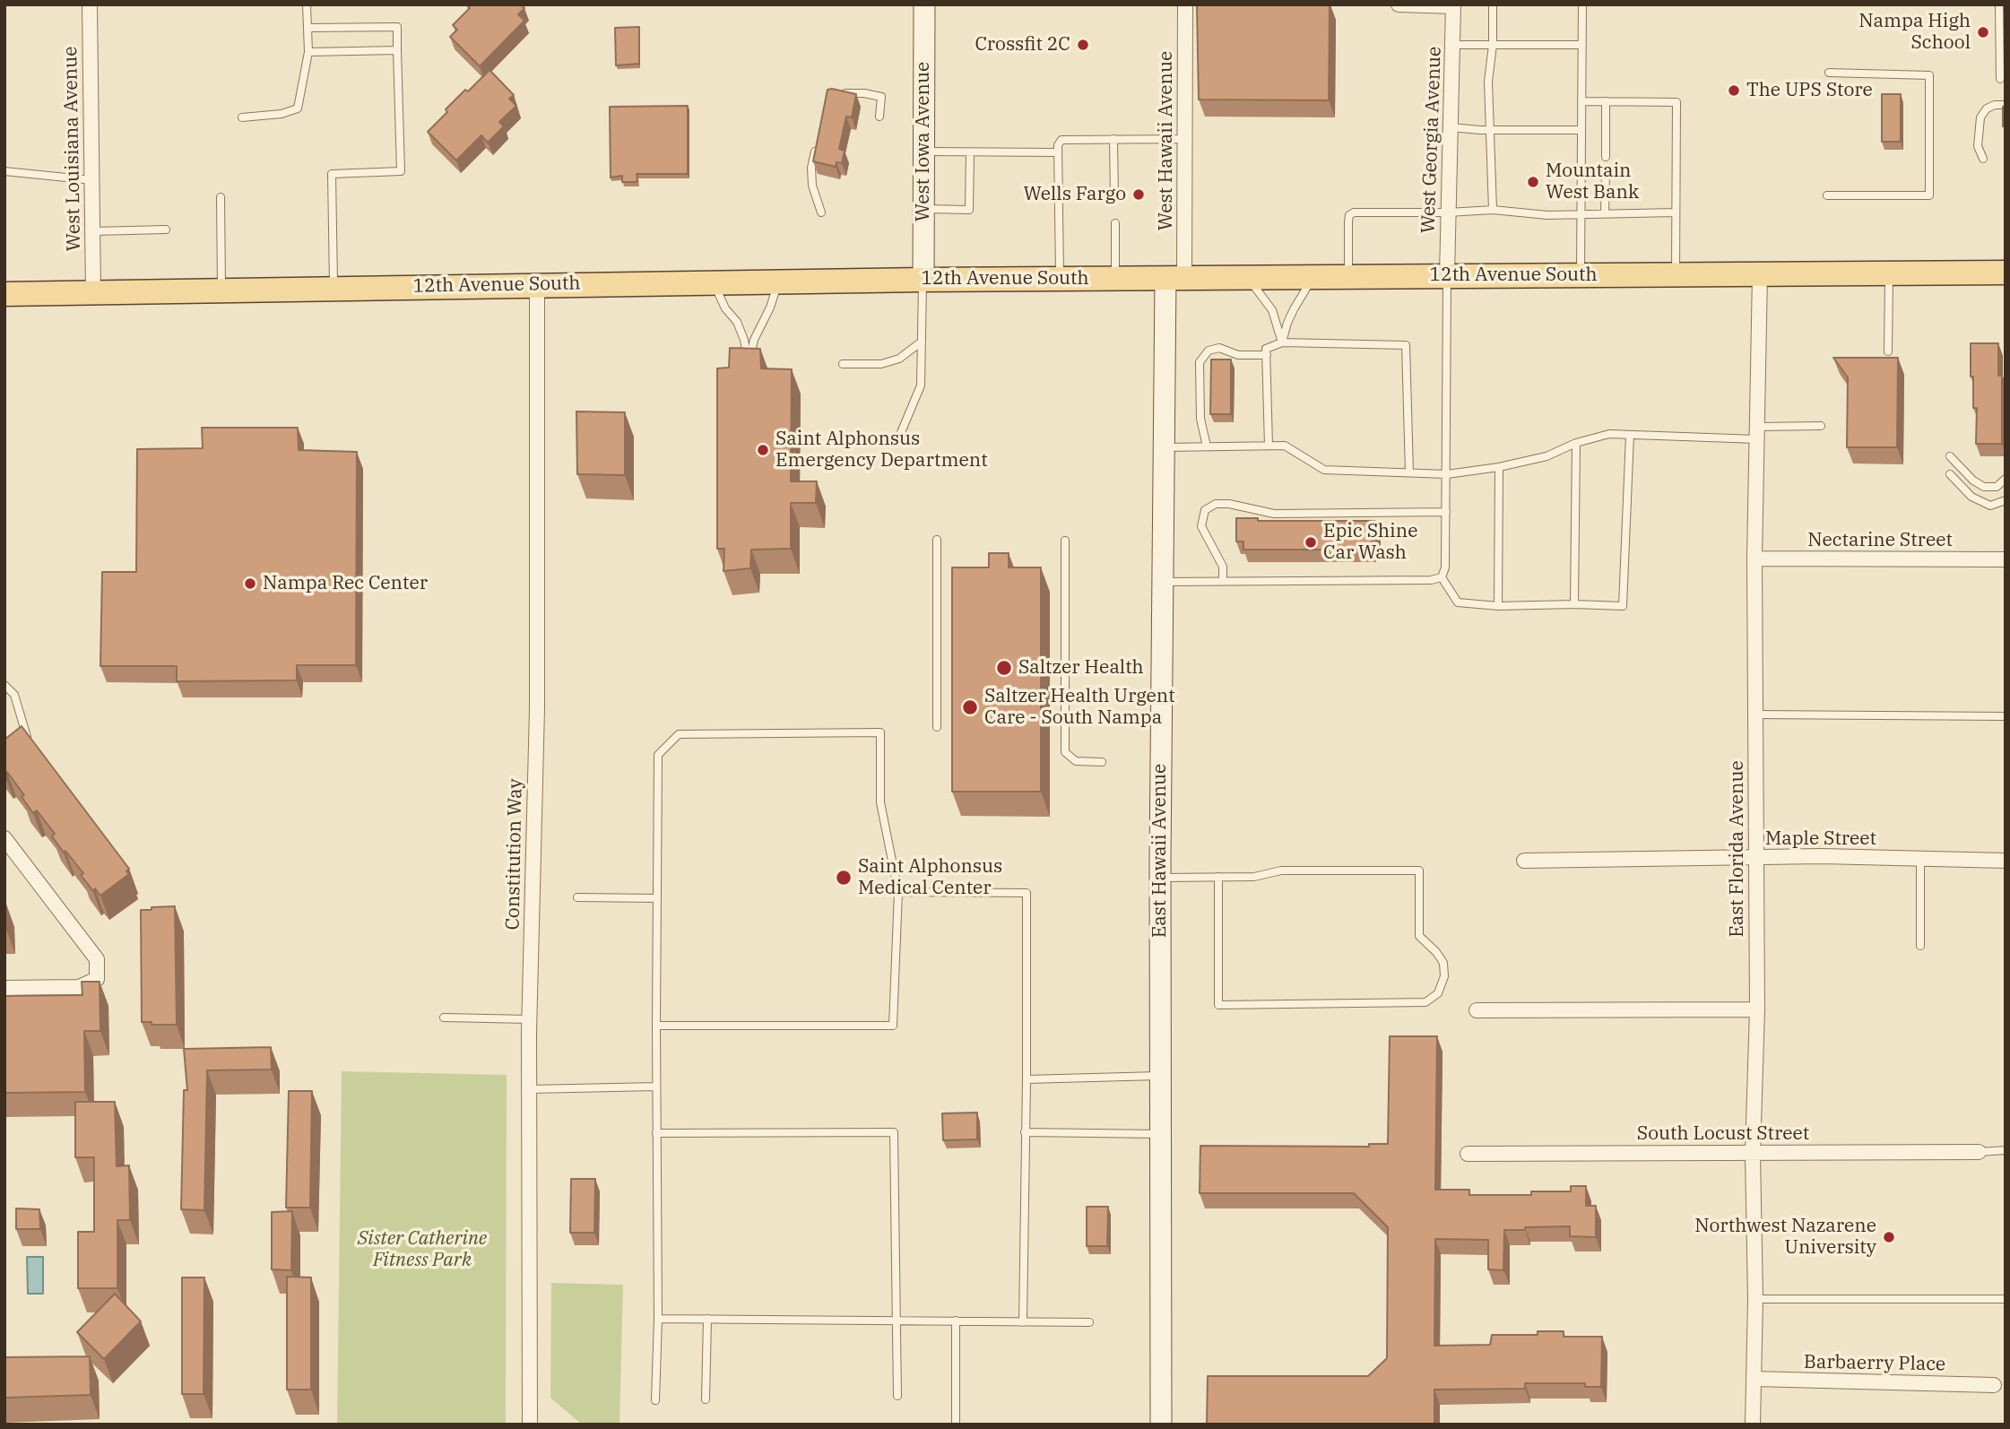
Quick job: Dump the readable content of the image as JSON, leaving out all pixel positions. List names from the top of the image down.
{
  "streets": {
    "main road": ["12th Avenue South"],
    "street": [
      "West Georgia Avenue",
      "West Hawaii Avenue",
      "West Iowa Avenue",
      "West Louisiana Avenue",
      "Nectarine Street",
      "Maple Street",
      "East Florida Avenue",
      "East Hawaii Avenue",
      "Constitution Way",
      "South Locust Street",
      "Barbaerry Place"
    ]
  },
  "crossings": [
    ["West Georgia Avenue", "12th Avenue South"],
    ["West Hawaii Avenue", "12th Avenue South"],
    ["West Hawaii Avenue", "East Hawaii Avenue"],
    ["West Iowa Avenue", "12th Avenue South"],
    ["West Louisiana Avenue", "12th Avenue South"],
    ["12th Avenue South", "East Florida Avenue"],
    ["12th Avenue South", "East Hawaii Avenue"],
    ["12th Avenue South", "Constitution Way"],
    ["Nectarine Street", "East Florida Avenue"],
    ["Maple Street", "East Florida Avenue"],
    ["East Florida Avenue", "South Locust Street"],
    ["East Florida Avenue", "Barbaerry Place"]
  ],
  "parks": ["Sister Catherine Fitness Park"],
  "places": [
    "Nampa High School",
    "Crossfit 2C",
    "The UPS Store",
    "Mountain West Bank",
    "Wells Fargo",
    "Saint Alphonsus Emergency Department",
    "Epic Shine Car Wash",
    "Nampa Rec Center",
    "Saltzer Health",
    "Saltzer Health Urgent Care - South Nampa",
    "Saint Alphonsus Medical Center",
    "Northwest Nazarene University"
  ]
}
